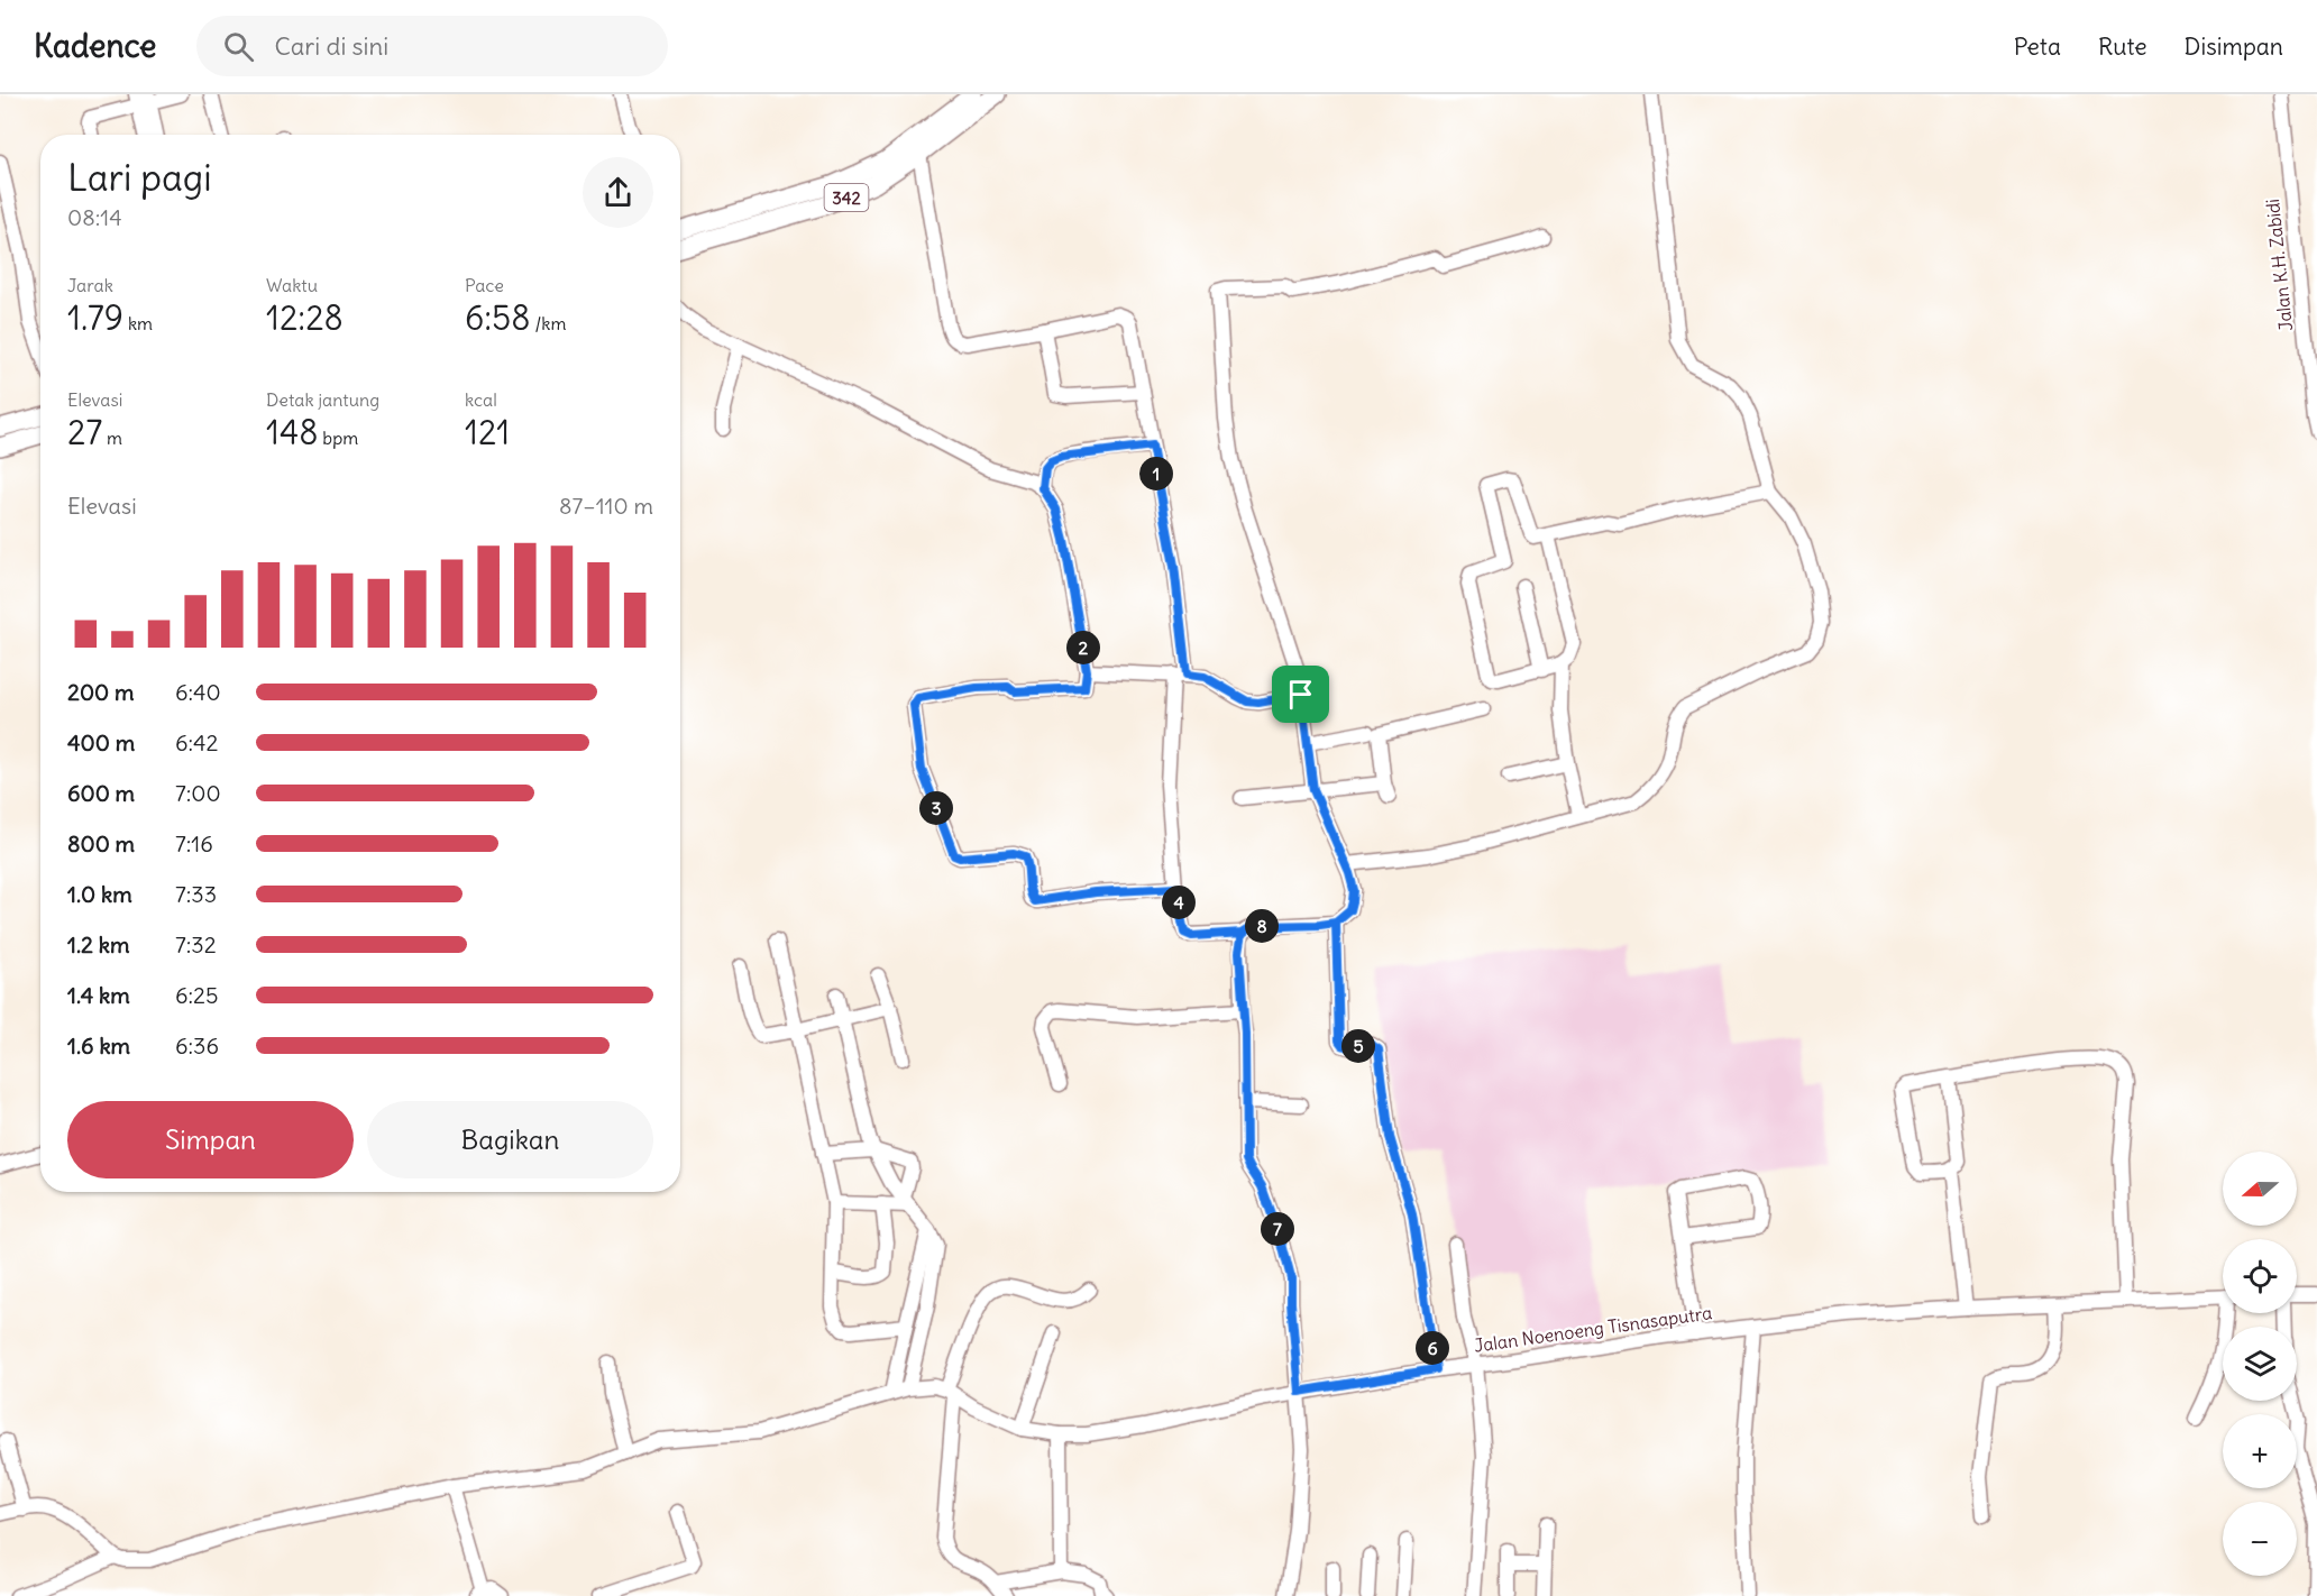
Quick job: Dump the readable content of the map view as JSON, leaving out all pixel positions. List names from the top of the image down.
{
  "streets": {
    "main road": ["342"],
    "street": ["Jalan K.H. Zabidi", "Jalan Noenoeng Tisnasaputra"]
  },
  "north": "left",
  "page": {
    "header": "Kadence",
    "search": "Cari di sini",
    "nav": ["Peta", "Rute", "Disimpan"],
    "heading": ["Lari pagi", "08:14"],
    "stats": [
      ["Jarak", "1.79 km"],
      ["Waktu", "12:28"],
      ["Pace", "6:58 /km"],
      ["Elevasi", "27 m"],
      ["Detak jantung", "148 bpm"],
      ["kcal", "121"]
    ],
    "pins": [
      "1",
      "2",
      "3",
      "4",
      "8",
      "5",
      "7",
      "6"
    ],
    "chart": ["Elevasi", "87–110 m"],
    "list": [
      {
        "name": "200 m",
        "note": "6:40"
      },
      {
        "name": "400 m",
        "note": "6:42"
      },
      {
        "name": "600 m",
        "note": "7:00"
      },
      {
        "name": "800 m",
        "note": "7:16"
      },
      {
        "name": "1.0 km",
        "note": "7:33"
      },
      {
        "name": "1.2 km",
        "note": "7:32"
      },
      {
        "name": "1.4 km",
        "note": "6:25"
      },
      {
        "name": "1.6 km",
        "note": "6:36"
      }
    ],
    "buttons": ["Simpan", "Bagikan"],
    "map_buttons": ["+", "−"]
  }
}
